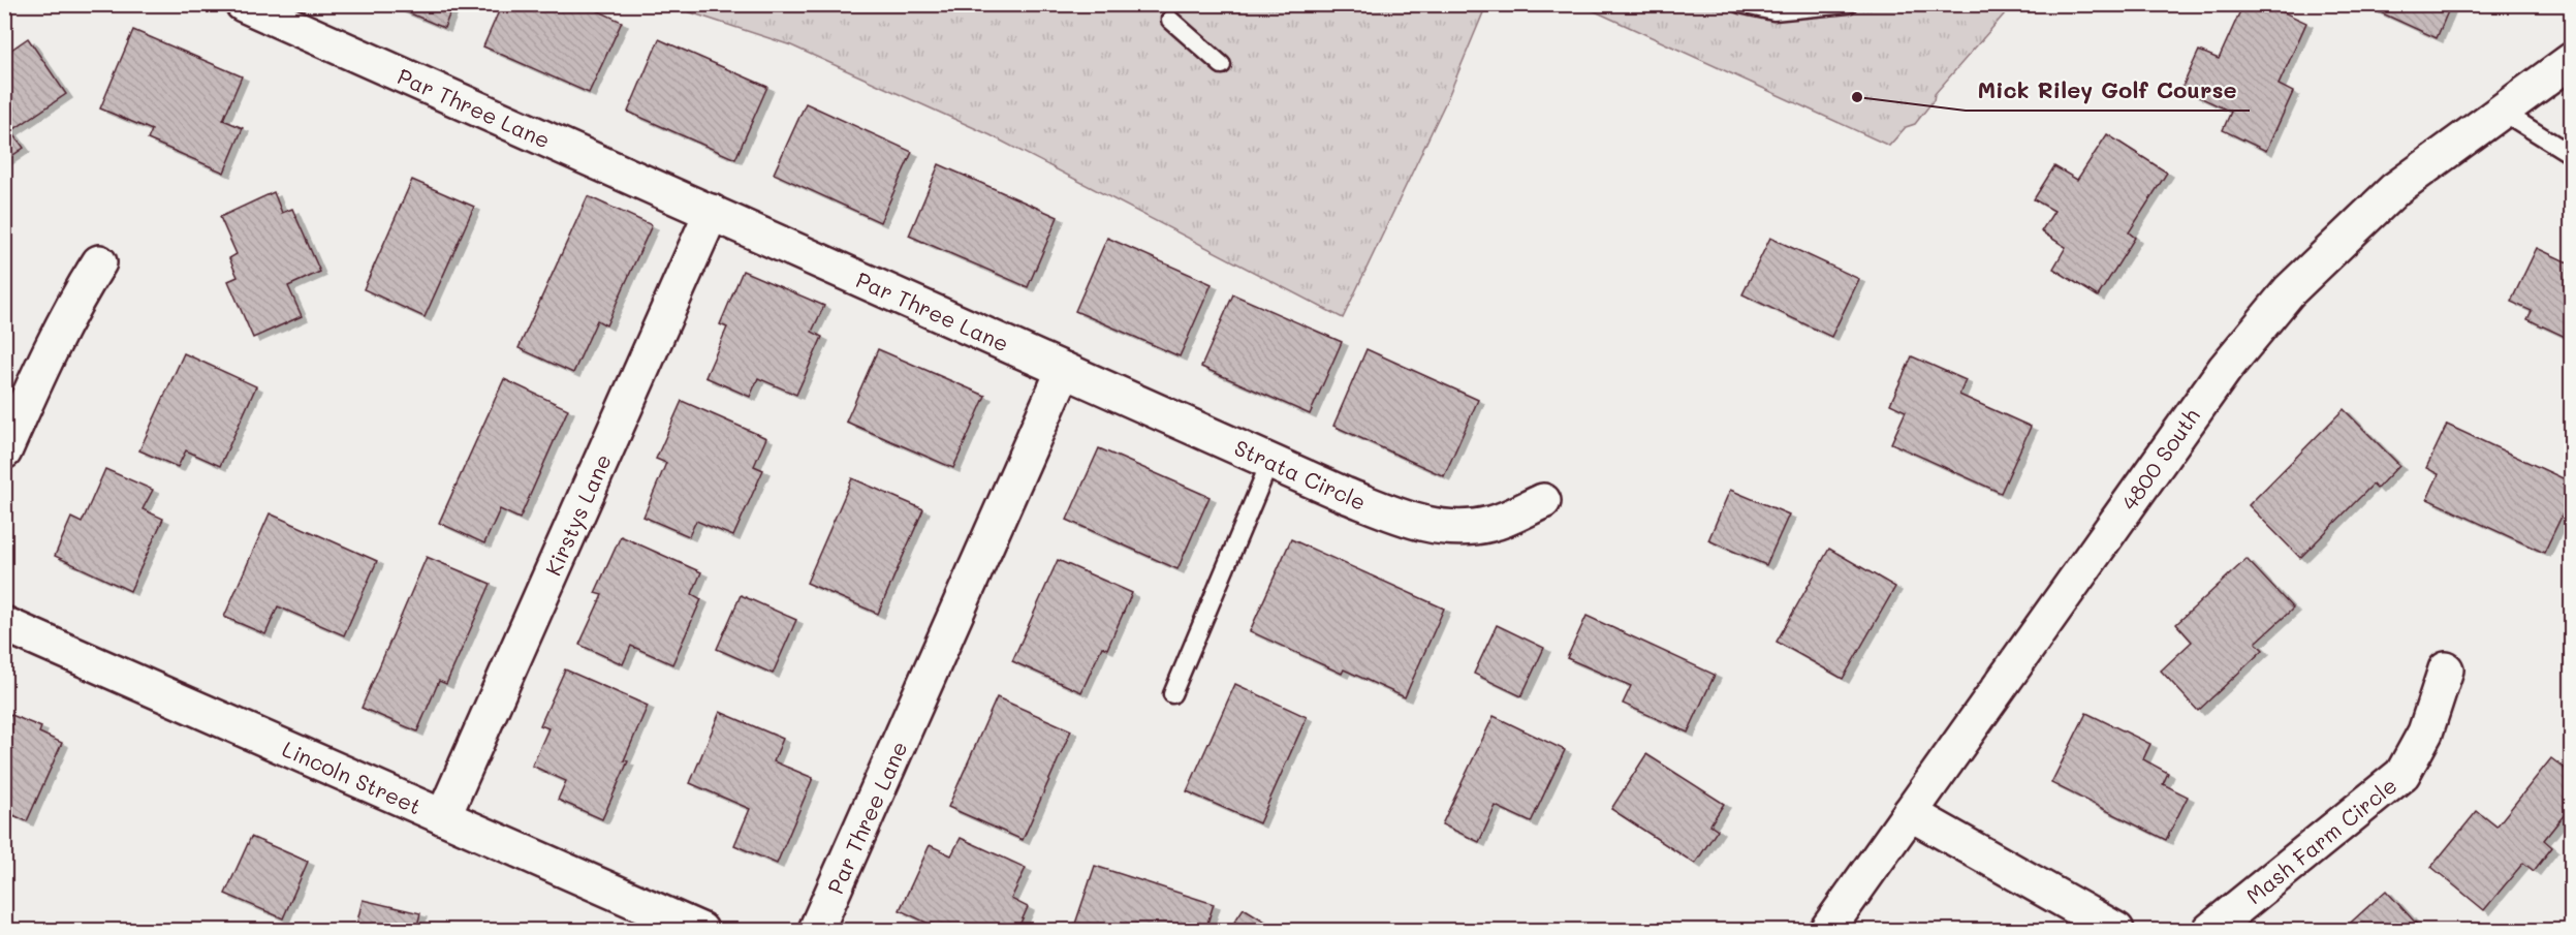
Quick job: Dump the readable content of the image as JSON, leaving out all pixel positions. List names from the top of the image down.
{
  "streets": {
    "street": [
      "Par Three Lane",
      "4800 South",
      "Strata Circle",
      "Kirstys Lane",
      "Lincoln Street",
      "Mash Farm Circle"
    ]
  },
  "crossings": [
    ["Par Three Lane", "Strata Circle"],
    ["Par Three Lane", "Kirstys Lane"],
    ["Kirstys Lane", "Lincoln Street"]
  ],
  "places": ["Mick Riley Golf Course"]
}
